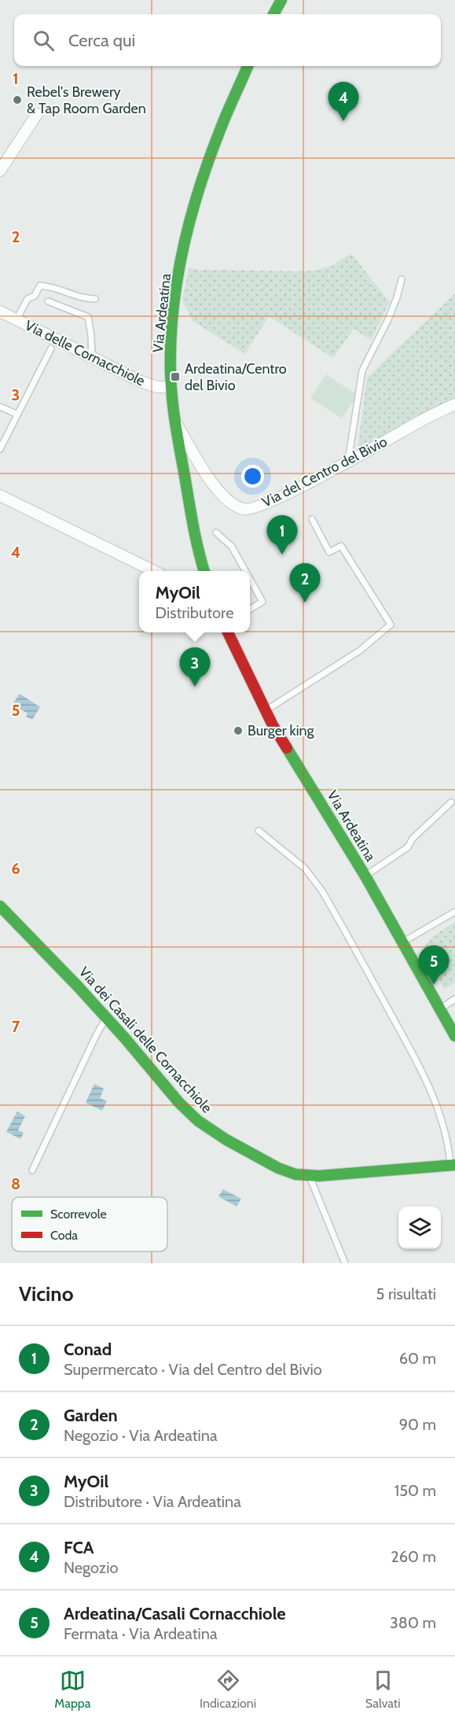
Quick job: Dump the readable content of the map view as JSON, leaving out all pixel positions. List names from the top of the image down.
{
  "streets": {
    "main road": ["Via Ardeatina", "Via dei Casali delle Cornacchiole"],
    "street": ["Via delle Cornacchiole", "Via del Centro del Bivio"]
  },
  "crossings": [
    ["Via Ardeatina", "Via delle Cornacchiole"],
    ["Via Ardeatina", "Via del Centro del Bivio"]
  ],
  "places": {
    "other": ["Rebel's Brewery & Tap Room Garden", "Burger king"],
    "transit": ["Ardeatina/Centro del Bivio"]
  },
  "legend": ["Scorrevole", "Coda"],
  "page": {
    "search": "Cerca qui",
    "pins": [
      "4",
      "1",
      "2",
      "3",
      "5"
    ],
    "popup": ["MyOil", "Distributore"],
    "heading": ["Vicino", "5 risultati"],
    "list": [
      {
        "mark": "1",
        "name": "Conad",
        "note": "Supermercato · Via del Centro del Bivio",
        "value": "60 m"
      },
      {
        "mark": "2",
        "name": "Garden",
        "note": "Negozio · Via Ardeatina",
        "value": "90 m"
      },
      {
        "mark": "3",
        "name": "MyOil",
        "note": "Distributore · Via Ardeatina",
        "value": "150 m"
      },
      {
        "mark": "4",
        "name": "FCA",
        "note": "Negozio",
        "value": "260 m"
      },
      {
        "mark": "5",
        "name": "Ardeatina/Casali Cornacchiole",
        "note": "Fermata · Via Ardeatina",
        "value": "380 m"
      }
    ],
    "nav": ["Mappa", "Indicazioni", "Salvati"]
  },
  "grid": {
    "rows": [
      "1",
      "2",
      "3",
      "4",
      "5",
      "6",
      "7",
      "8"
    ]
  }
}
